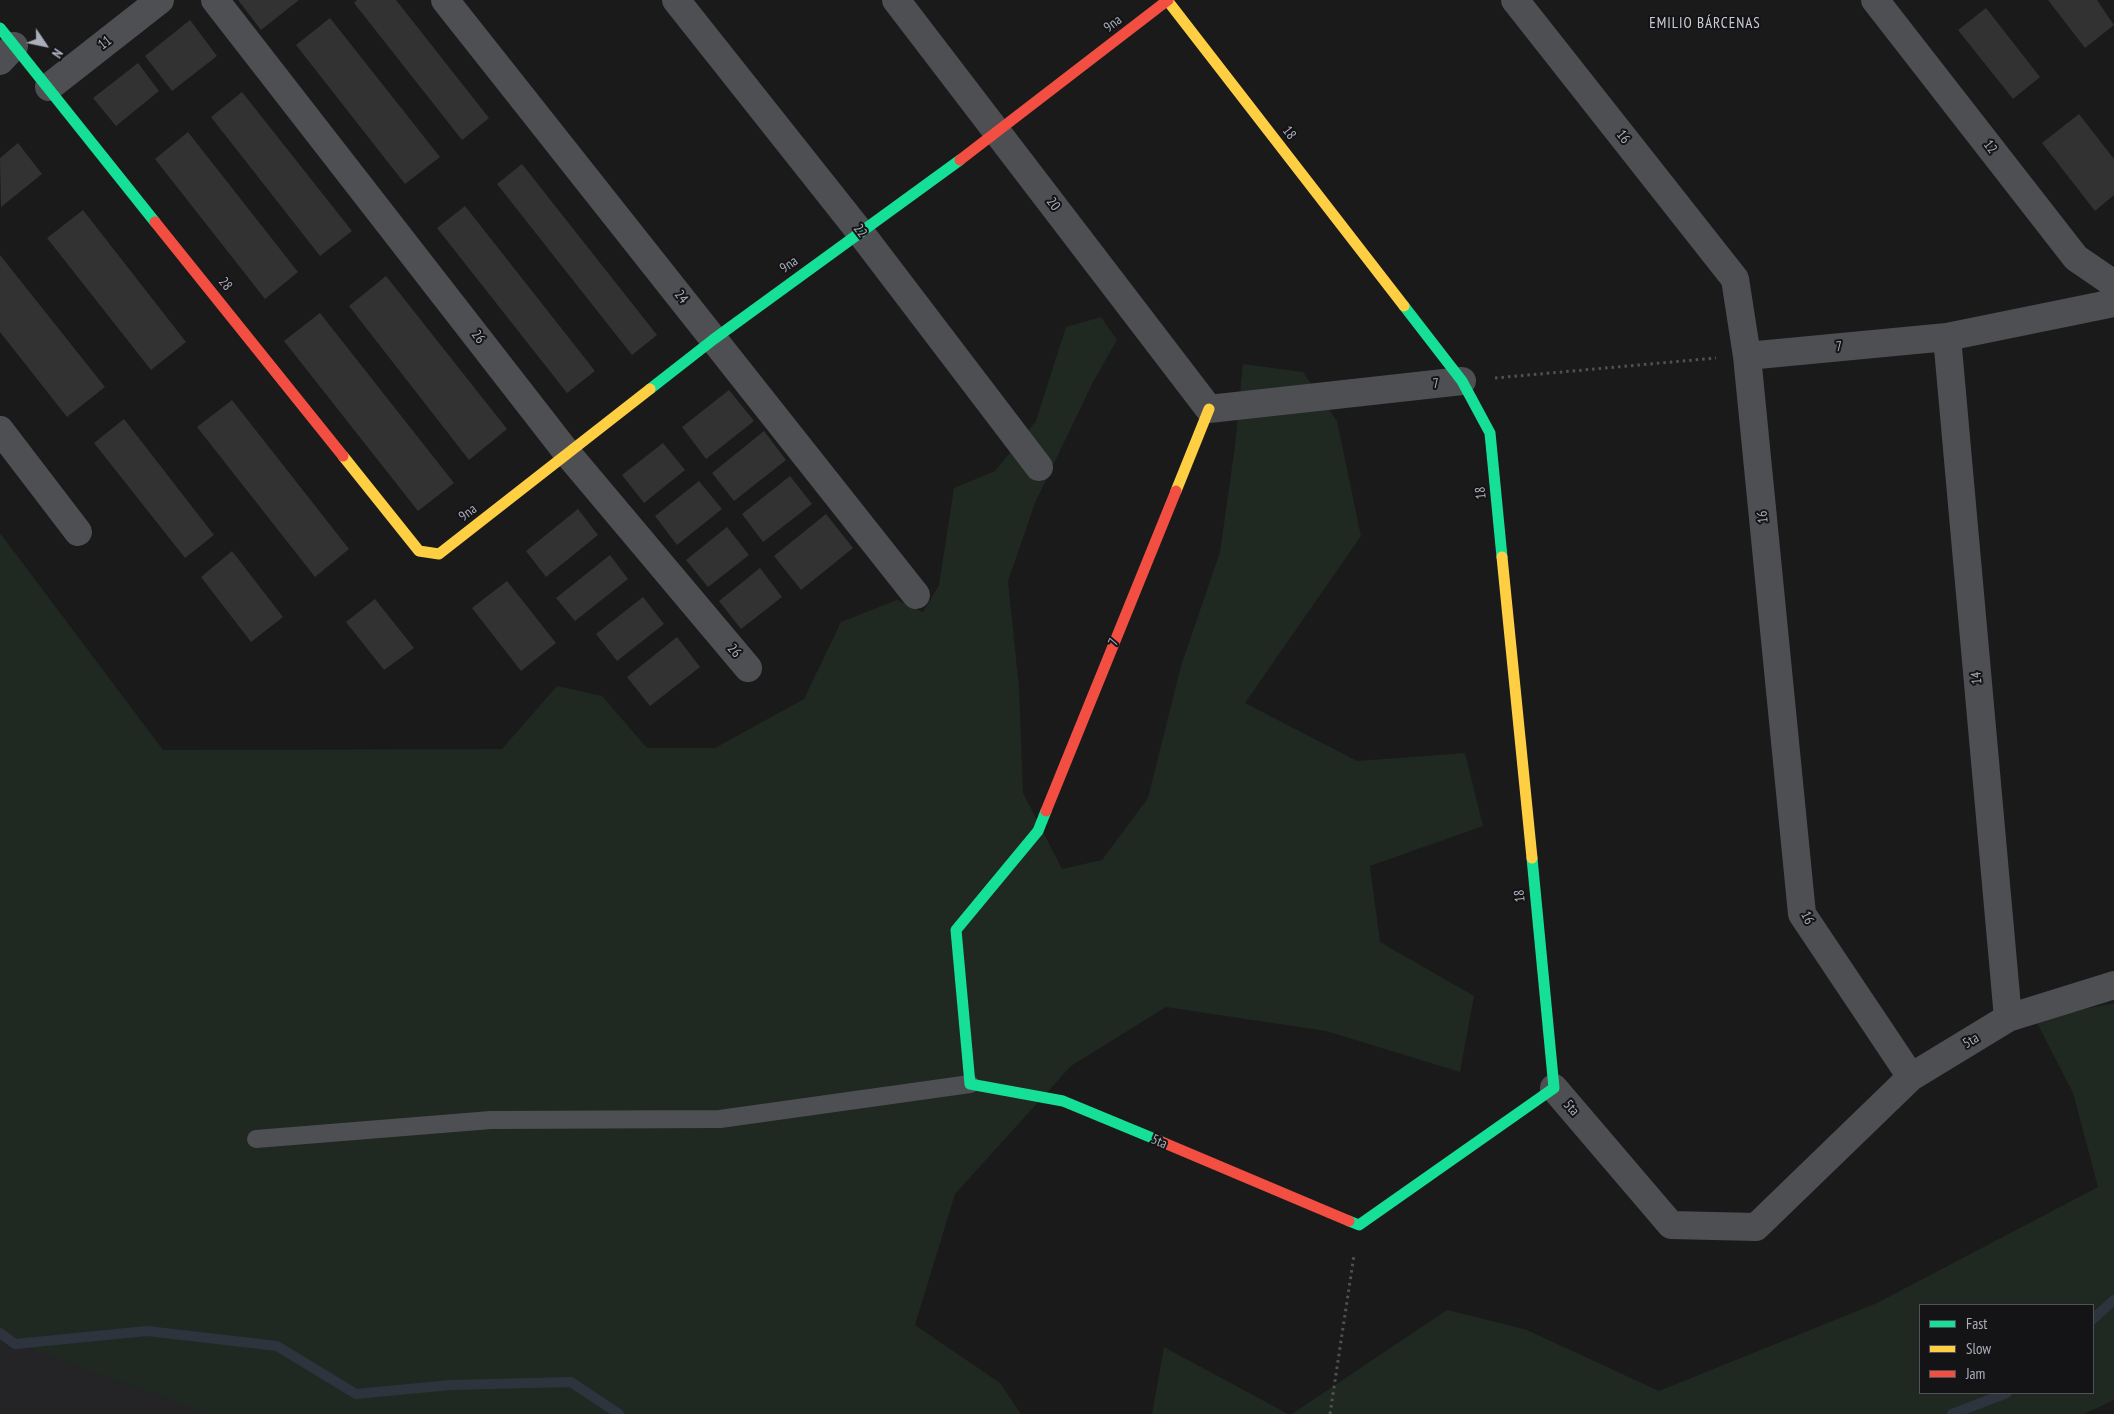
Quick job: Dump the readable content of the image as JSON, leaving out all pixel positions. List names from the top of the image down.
{
  "streets": {
    "street": [
      "9na",
      "11",
      "18",
      "16",
      "12",
      "20",
      "22",
      "28",
      "24",
      "26",
      "7",
      "14",
      "5ta"
    ]
  },
  "crossings": [
    ["9na", "18"],
    ["9na", "20"],
    ["9na", "22"],
    ["9na", "28"],
    ["9na", "24"],
    ["9na", "26"],
    ["11", "28"],
    ["18", "7"],
    ["18", "5ta"],
    ["16", "7"],
    ["16", "5ta"],
    ["20", "7"],
    ["7", "14"],
    ["7", "5ta"],
    ["14", "5ta"]
  ],
  "districts": ["EMILIO BÁRCENAS"],
  "legend": ["Fast", "Slow", "Jam"],
  "north": "bottom right"
}
